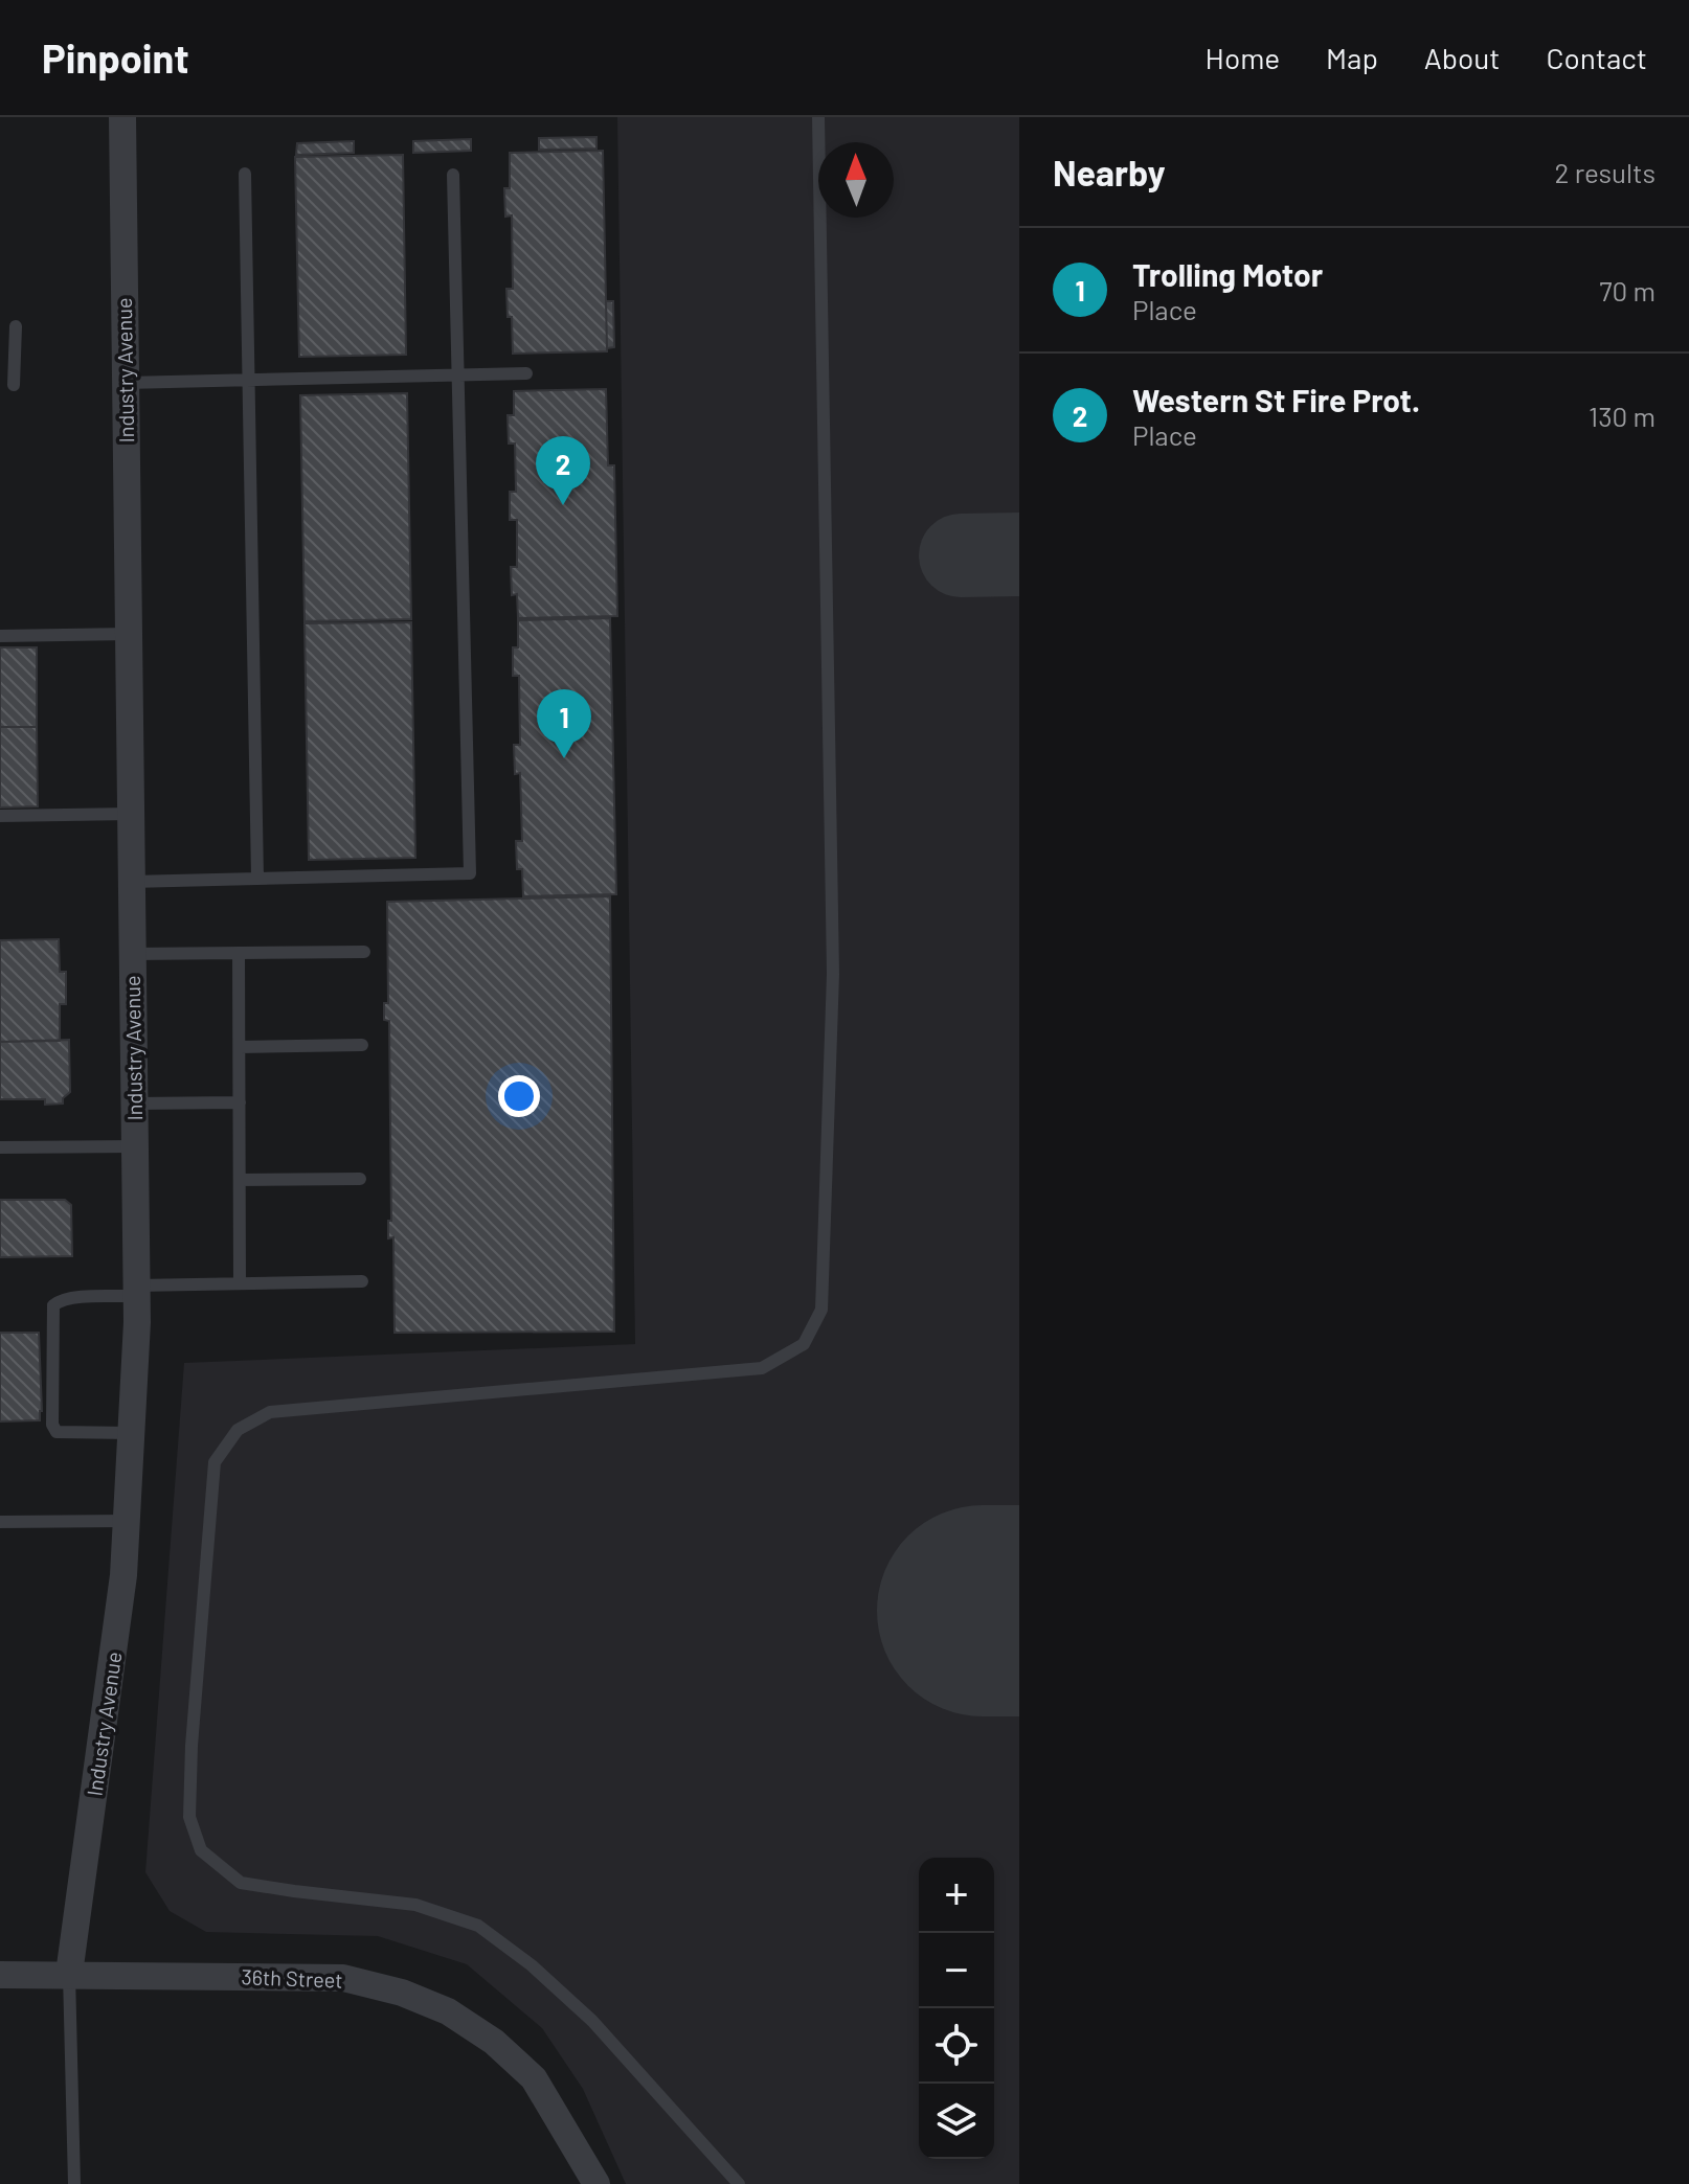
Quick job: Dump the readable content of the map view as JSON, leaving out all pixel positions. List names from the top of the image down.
{
  "streets": {
    "street": ["Industry Avenue", "36th Street"]
  },
  "crossings": [
    ["Industry Avenue", "36th Street"]
  ],
  "north": "top",
  "page": {
    "header": "Pinpoint",
    "nav": [
      "Home",
      "Map",
      "About",
      "Contact"
    ],
    "heading": ["Nearby", "2 results"],
    "list": [
      {
        "mark": "1",
        "name": "Trolling Motor",
        "note": "Place",
        "value": "70 m"
      },
      {
        "mark": "2",
        "name": "Western St Fire Prot.",
        "note": "Place",
        "value": "130 m"
      }
    ],
    "pins": ["2", "1"],
    "map_buttons": ["+", "−"]
  }
}
